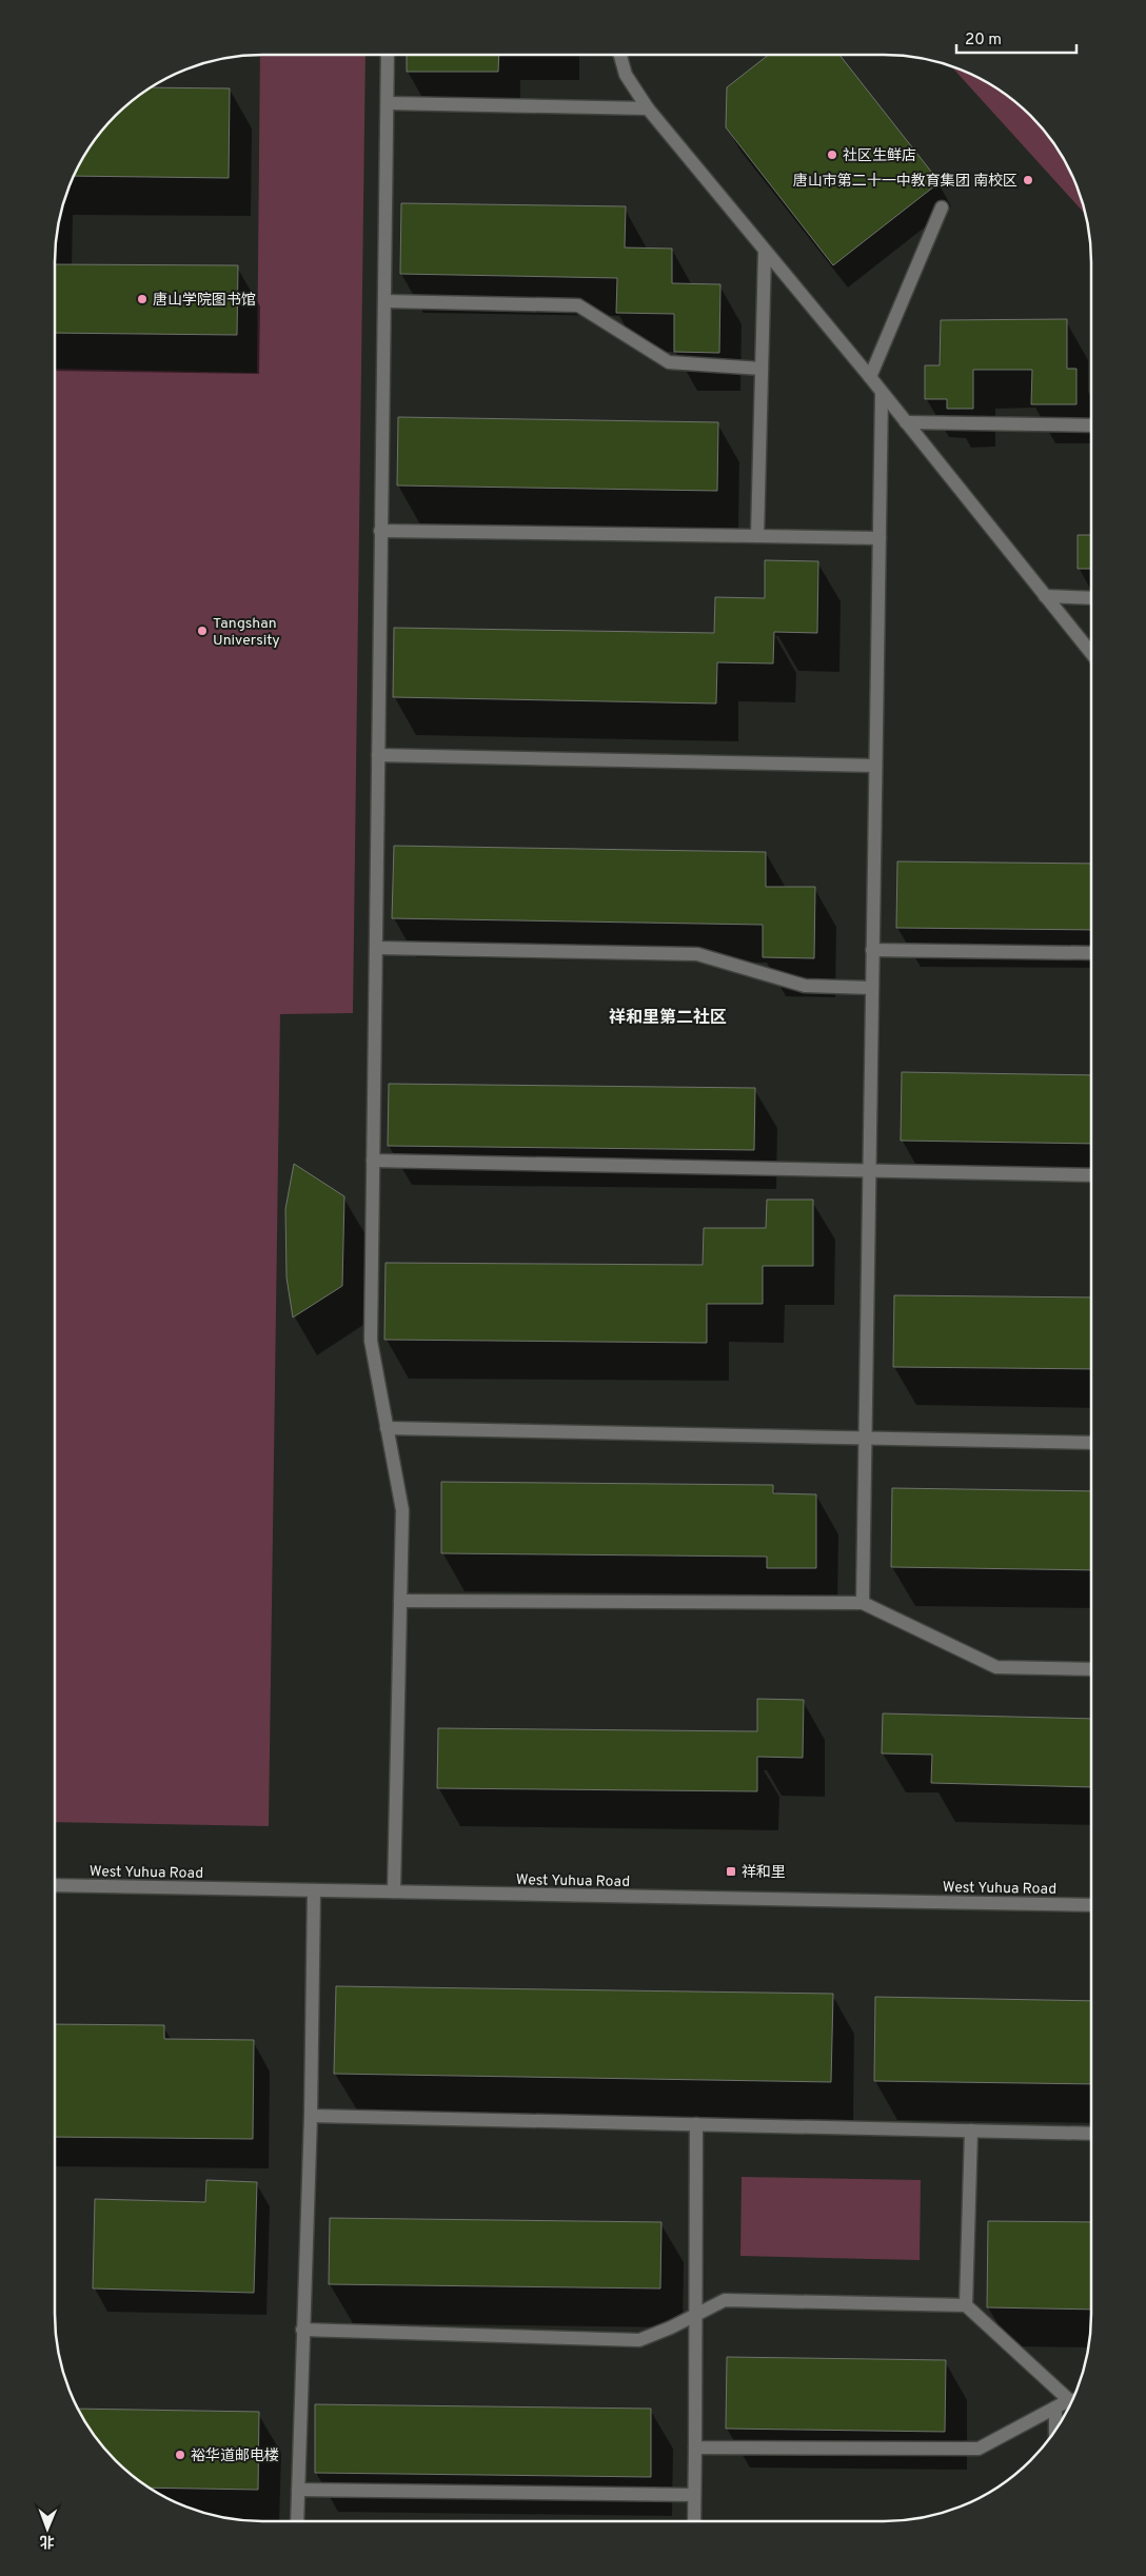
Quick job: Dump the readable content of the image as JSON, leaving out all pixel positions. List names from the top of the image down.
{
  "streets": {
    "street": ["West Yuhua Road"]
  },
  "districts": ["祥和里第二社区"],
  "places": {
    "other": [
      "社区生鲜店",
      "唐山市第二十一中教育集团 南校区",
      "唐山学院图书馆",
      "Tangshan University",
      "裕华道邮电楼"
    ],
    "transit": ["祥和里"]
  },
  "scale_bar": "20 m",
  "north": "bottom"
}
